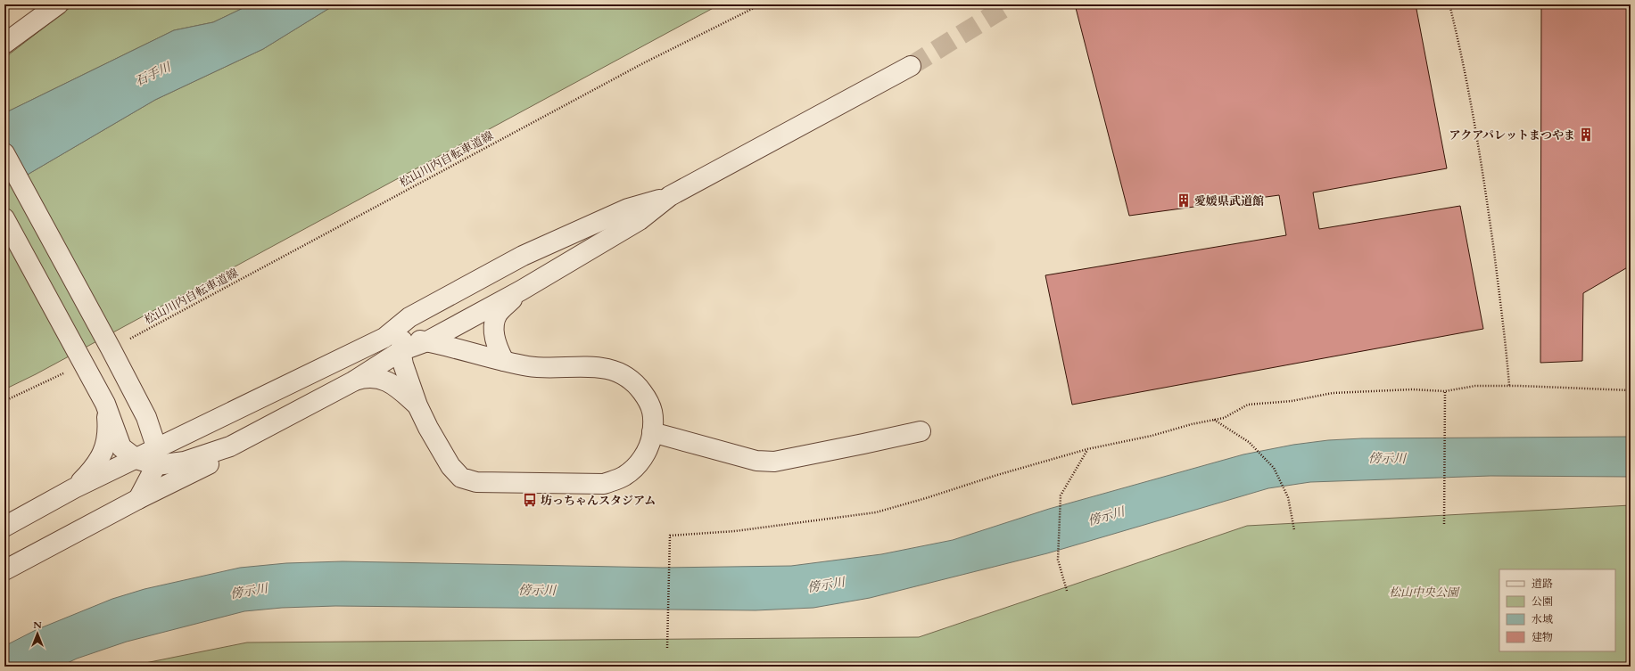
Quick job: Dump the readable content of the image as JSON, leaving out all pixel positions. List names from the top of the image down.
{
  "streets": {
    "path": ["松山川内自転車道線"]
  },
  "water": ["石手川", "傍示川"],
  "parks": ["松山中央公園"],
  "places": {
    "building": ["アクアパレットまつやま", "愛媛県武道館"],
    "bus stop": ["坊っちゃんスタジアム"]
  },
  "legend": [
    "道路",
    "公園",
    "水域",
    "建物"
  ],
  "north": "top"
}
